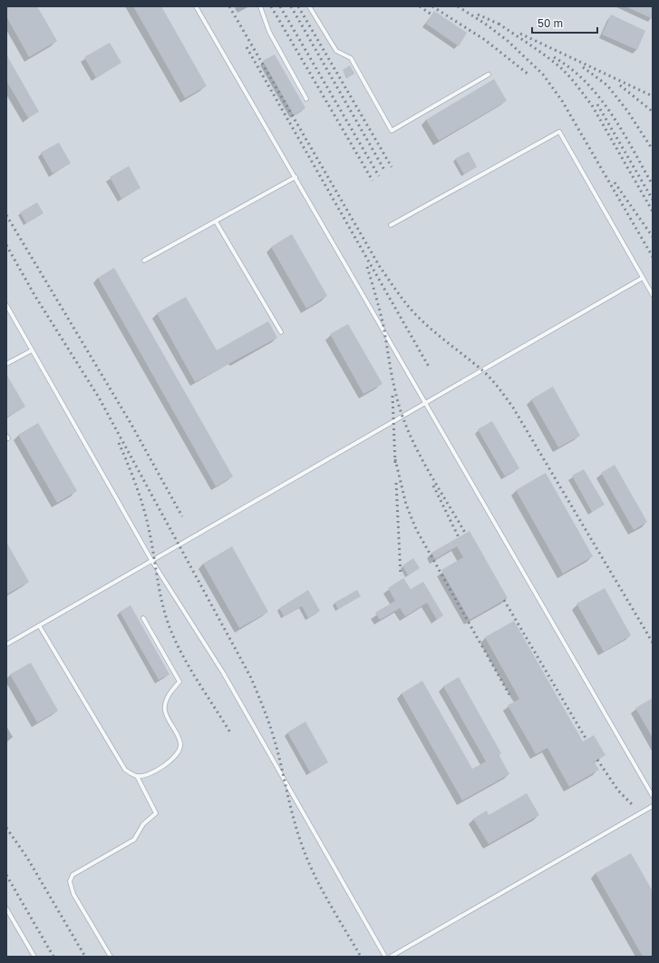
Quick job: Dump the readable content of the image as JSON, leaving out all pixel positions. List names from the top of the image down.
{
  "scale_bar": "50 m"
}
